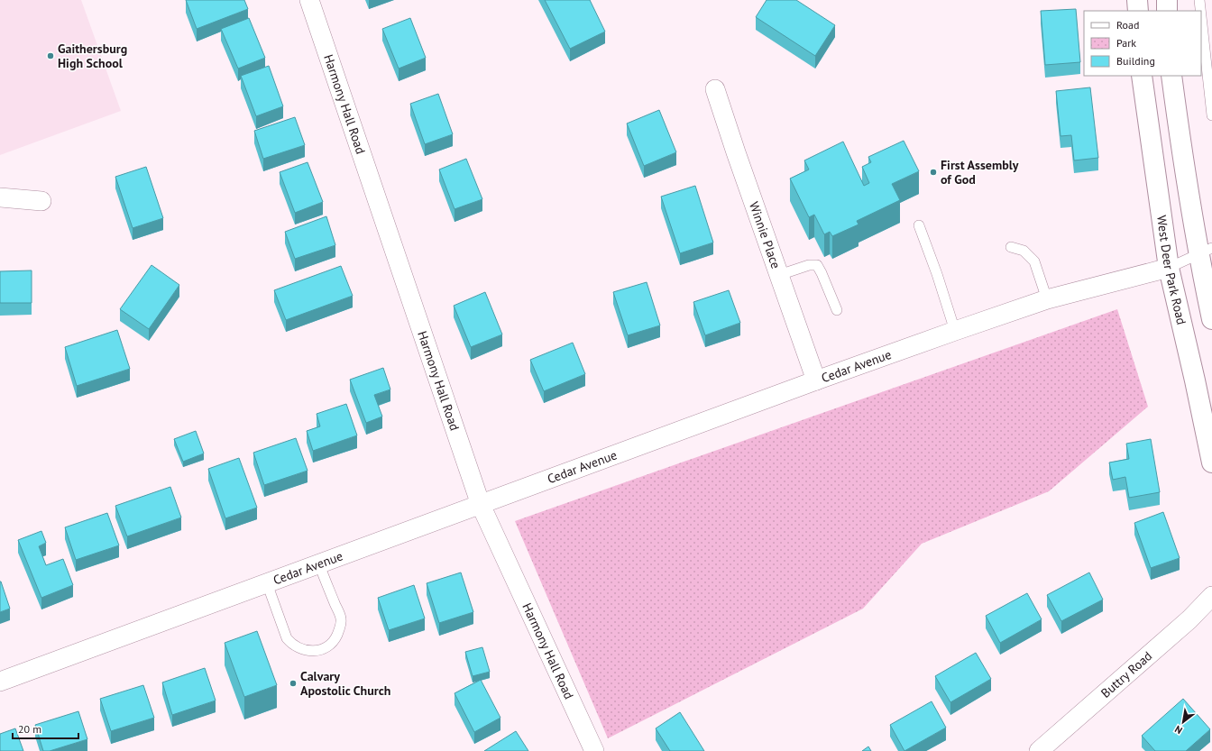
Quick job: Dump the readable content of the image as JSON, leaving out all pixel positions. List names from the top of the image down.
{
  "streets": {
    "street": [
      "Harmony Hall Road",
      "Winnie Place",
      "West Deer Park Road",
      "Cedar Avenue",
      "Buttry Road"
    ]
  },
  "crossings": [
    ["Harmony Hall Road", "Cedar Avenue"],
    ["Winnie Place", "Cedar Avenue"],
    ["West Deer Park Road", "Cedar Avenue"]
  ],
  "places": ["Gaithersburg High School", "First Assembly of God", "Calvary Apostolic Church"],
  "legend": ["Road", "Park", "Building"],
  "scale_bar": "20 m",
  "north": "bottom left"
}
